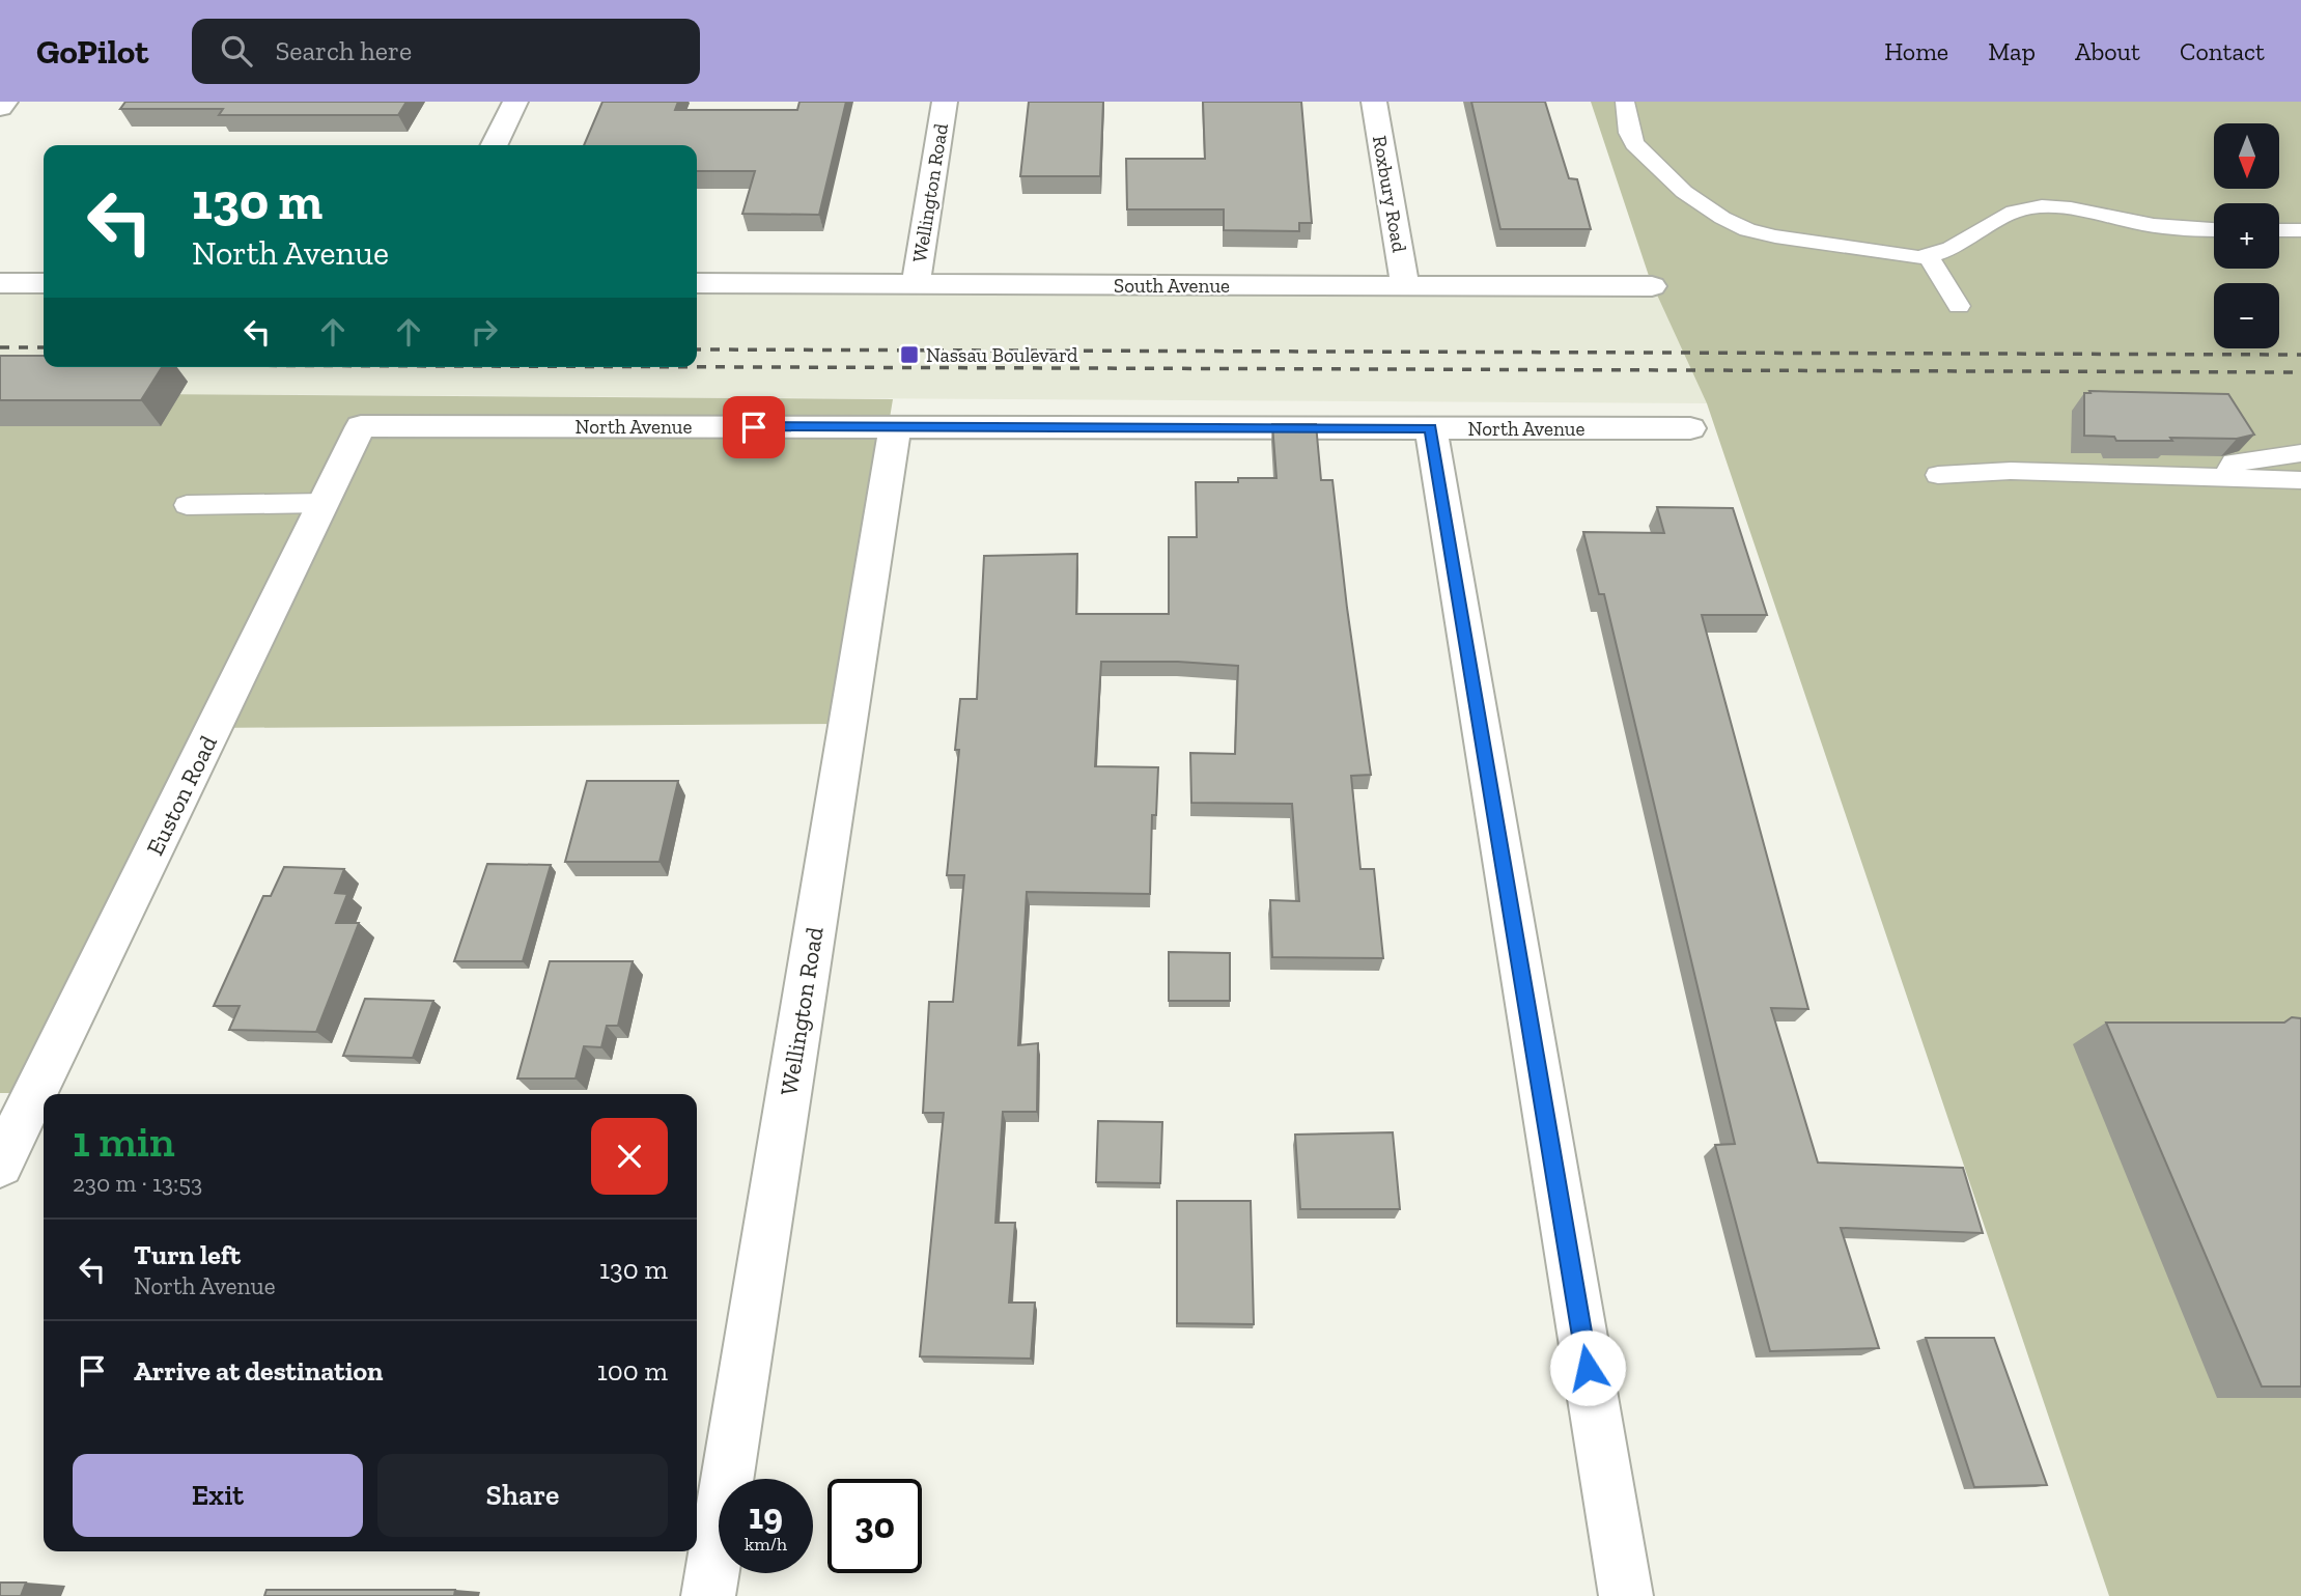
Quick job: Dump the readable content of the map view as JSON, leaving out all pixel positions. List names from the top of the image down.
{
  "streets": {
    "street": [
      "Wellington Road",
      "Roxbury Road",
      "South Avenue",
      "North Avenue",
      "Euston Road"
    ]
  },
  "crossings": [
    ["Wellington Road", "South Avenue"],
    ["Wellington Road", "North Avenue"],
    ["Roxbury Road", "South Avenue"],
    ["North Avenue", "Euston Road"]
  ],
  "places": {
    "transit": ["Nassau Boulevard"]
  },
  "north": "bottom",
  "page": {
    "header": "GoPilot",
    "search": "Search here",
    "nav": [
      "Home",
      "Map",
      "About",
      "Contact"
    ],
    "map_buttons": ["+", "−"],
    "turn": ["130 m", "North Avenue"],
    "heading": ["1 min", "230 m · 13:53"],
    "list": [
      {
        "name": "Turn left",
        "note": "North Avenue",
        "value": "130 m"
      },
      {
        "name": "Arrive at destination",
        "value": "100 m"
      }
    ],
    "buttons": ["Exit", "Share"],
    "speed": "19 km/h",
    "limit": "30"
  }
}
